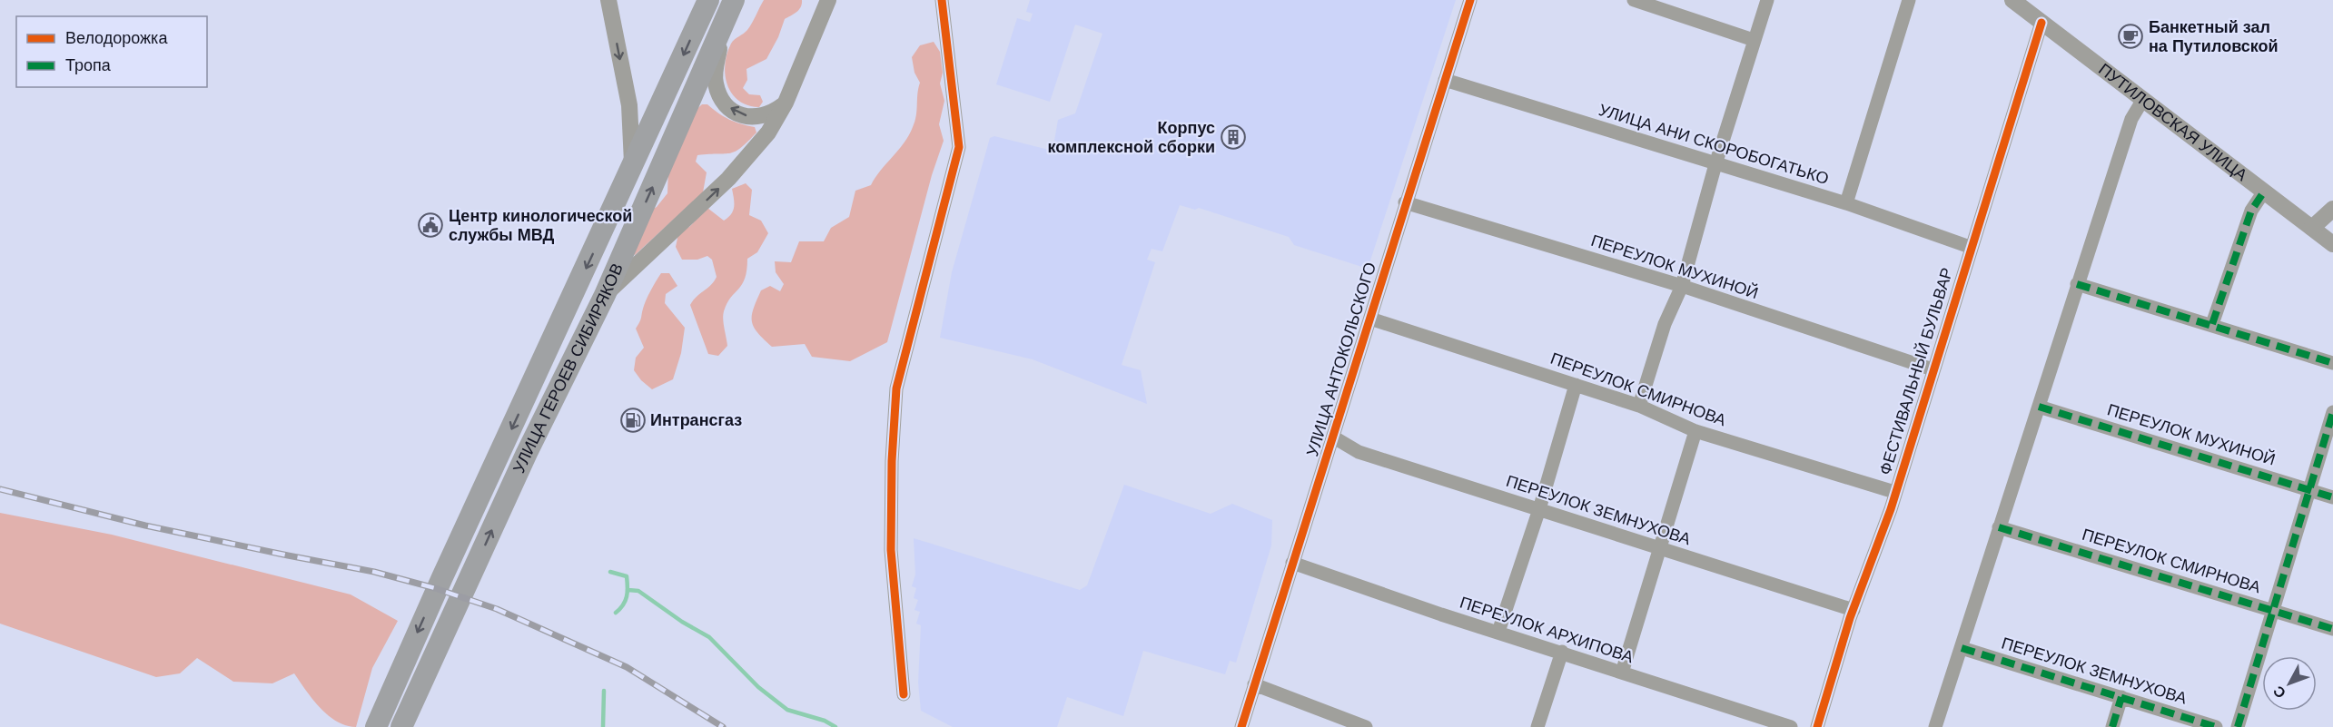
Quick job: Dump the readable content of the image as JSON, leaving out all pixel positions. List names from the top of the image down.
{
  "streets": {
    "highway": ["УЛИЦА ГЕРОЕВ СИБИРЯКОВ"],
    "street": [
      "ПУТИЛОВСКАЯ УЛИЦА",
      "УЛИЦА АНИ СКОРОБОГАТЬКО",
      "ПЕРЕУЛОК МУХИНОЙ",
      "УЛИЦА АНТОКОЛЬСКОГО",
      "ФЕСТИВАЛЬНЫЙ БУЛЬВАР",
      "ПЕРЕУЛОК СМИРНОВА",
      "ПЕРЕУЛОК ЗЕМНУХОВА",
      "ПЕРЕУЛОК АРХИПОВА"
    ]
  },
  "crossings": [
    ["ПУТИЛОВСКАЯ УЛИЦА", "ФЕСТИВАЛЬНЫЙ БУЛЬВАР"],
    ["УЛИЦА АНИ СКОРОБОГАТЬКО", "УЛИЦА АНТОКОЛЬСКОГО"],
    ["УЛИЦА АНИ СКОРОБОГАТЬКО", "ФЕСТИВАЛЬНЫЙ БУЛЬВАР"],
    ["ПЕРЕУЛОК МУХИНОЙ", "УЛИЦА АНТОКОЛЬСКОГО"],
    ["ПЕРЕУЛОК МУХИНОЙ", "ФЕСТИВАЛЬНЫЙ БУЛЬВАР"],
    ["УЛИЦА АНТОКОЛЬСКОГО", "ПЕРЕУЛОК СМИРНОВА"],
    ["УЛИЦА АНТОКОЛЬСКОГО", "ПЕРЕУЛОК ЗЕМНУХОВА"],
    ["УЛИЦА АНТОКОЛЬСКОГО", "ПЕРЕУЛОК АРХИПОВА"],
    ["ФЕСТИВАЛЬНЫЙ БУЛЬВАР", "ПЕРЕУЛОК СМИРНОВА"],
    ["ФЕСТИВАЛЬНЫЙ БУЛЬВАР", "ПЕРЕУЛОК ЗЕМНУХОВА"]
  ],
  "places": {
    "cafe": ["Банкетный зал на Путиловской"],
    "building": ["Корпус комплексной сборки"],
    "public building": ["Центр кинологической службы МВД"],
    "fuel station": ["Интрансгаз"]
  },
  "legend": ["Велодорожка", "Тропа"],
  "north": "bottom left"
}
